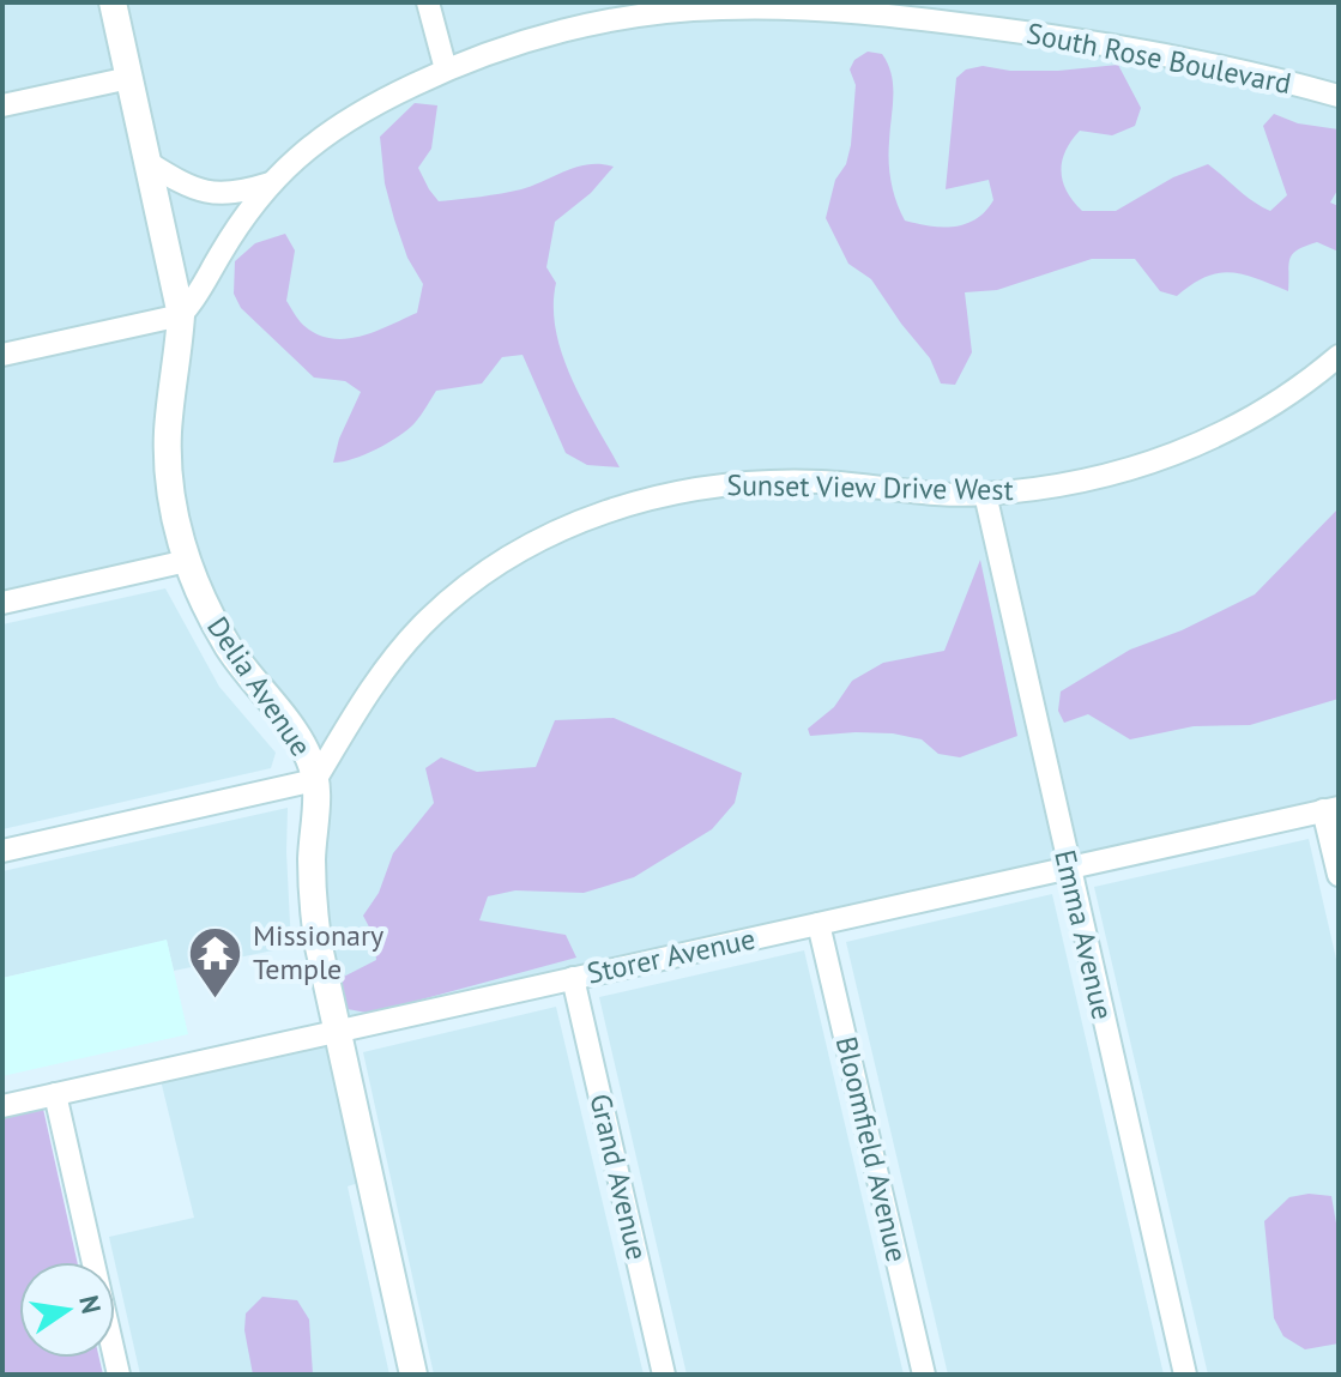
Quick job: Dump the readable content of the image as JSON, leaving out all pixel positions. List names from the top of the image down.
{
  "streets": {
    "street": [
      "South Rose Boulevard",
      "Sunset View Drive West",
      "Delia Avenue",
      "Emma Avenue",
      "Storer Avenue",
      "Bloomfield Avenue",
      "Grand Avenue"
    ]
  },
  "crossings": [
    ["South Rose Boulevard", "Delia Avenue"],
    ["Sunset View Drive West", "Delia Avenue"],
    ["Sunset View Drive West", "Emma Avenue"],
    ["Delia Avenue", "Storer Avenue"],
    ["Emma Avenue", "Storer Avenue"],
    ["Storer Avenue", "Bloomfield Avenue"],
    ["Storer Avenue", "Grand Avenue"]
  ],
  "places": {
    "temple": ["Missionary Temple"]
  },
  "north": "right"
}
